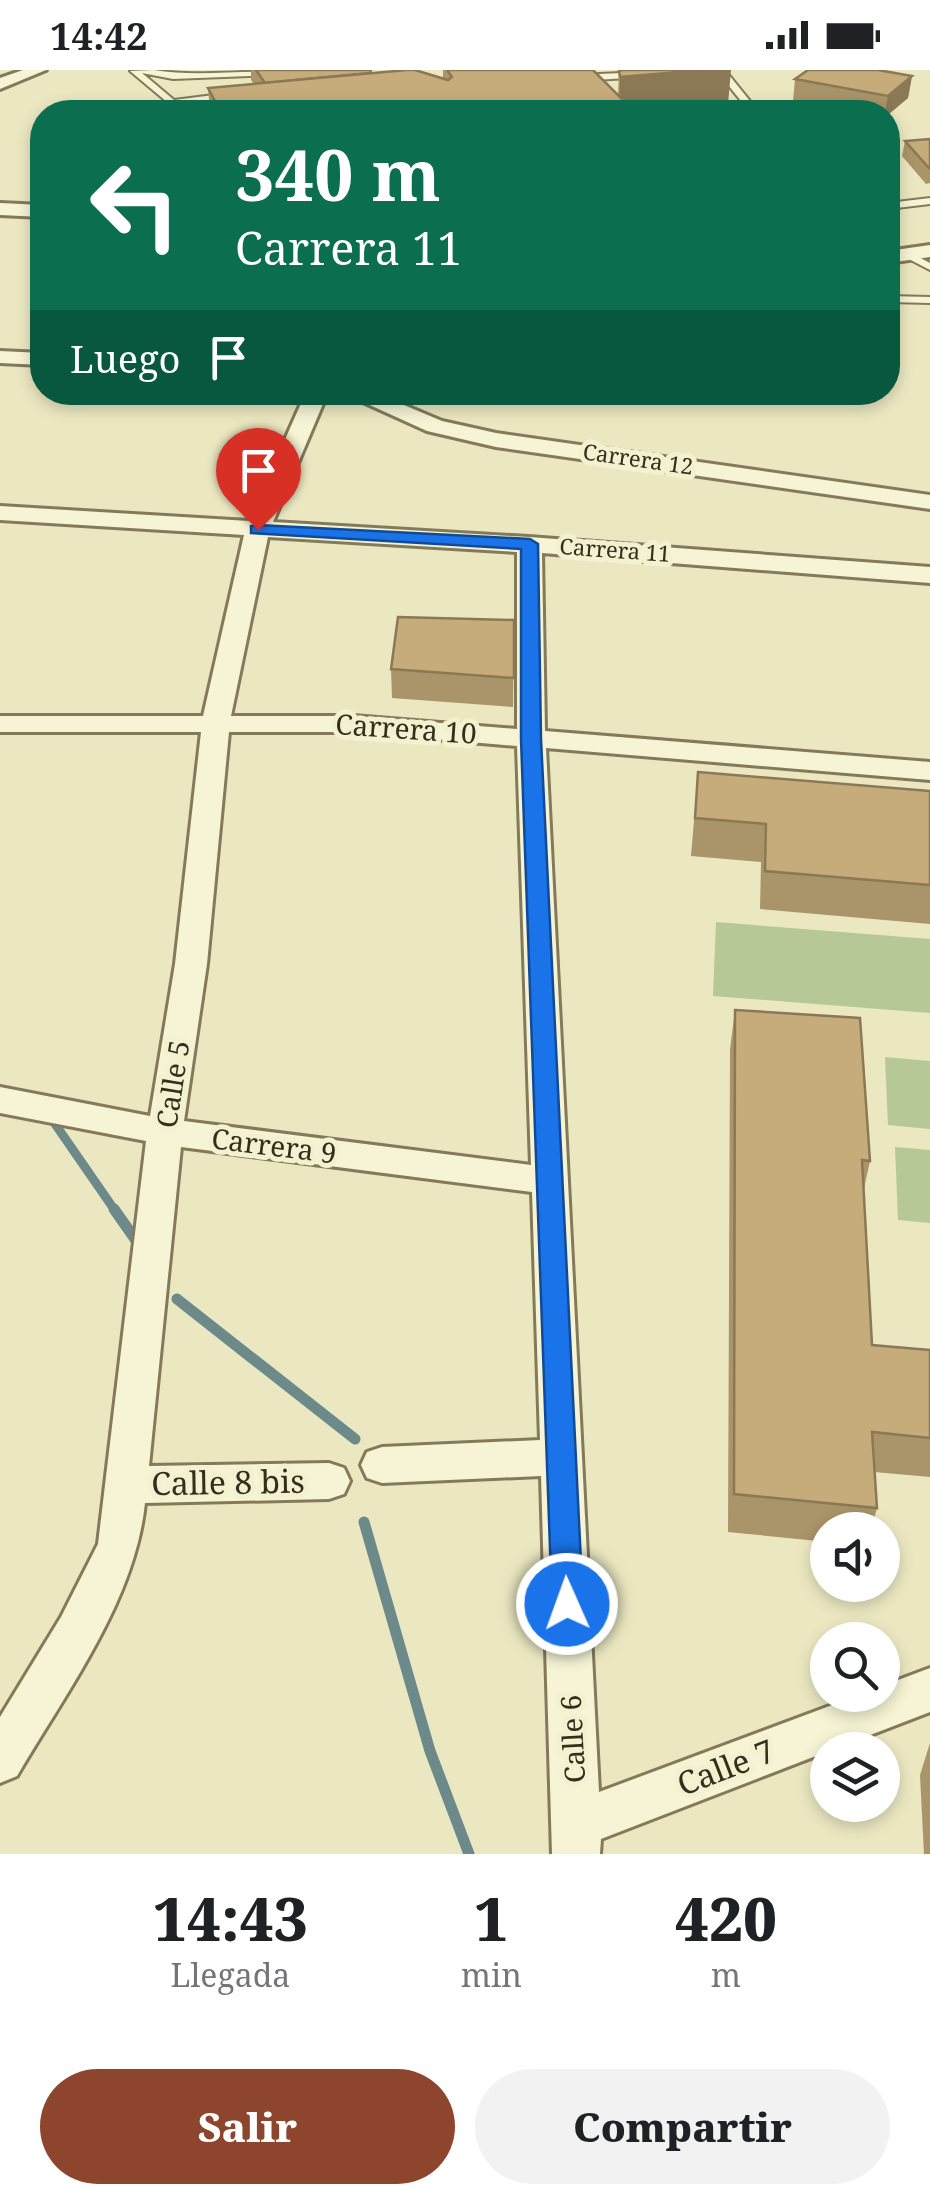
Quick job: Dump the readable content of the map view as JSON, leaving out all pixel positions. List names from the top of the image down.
{
  "streets": {
    "street": [
      "Carrera 12",
      "Carrera 11",
      "Carrera 10",
      "Calle 5",
      "Carrera 9",
      "Calle 8 bis",
      "Calle 6",
      "Calle 7"
    ]
  },
  "crossings": [
    ["Carrera 11", "Calle 5"],
    ["Carrera 11", "Calle 6"],
    ["Carrera 10", "Calle 5"],
    ["Carrera 10", "Calle 6"],
    ["Calle 5", "Carrera 9"],
    ["Calle 5", "Calle 8 bis"],
    ["Carrera 9", "Calle 6"],
    ["Calle 6", "Calle 7"]
  ],
  "page": {
    "status": "14:42",
    "turn": ["340 m", "Carrera 11"],
    "then": "Luego",
    "eta": [
      "14:43",
      "Llegada",
      "1",
      "min",
      "420",
      "m"
    ],
    "buttons": ["Salir", "Compartir"]
  }
}
